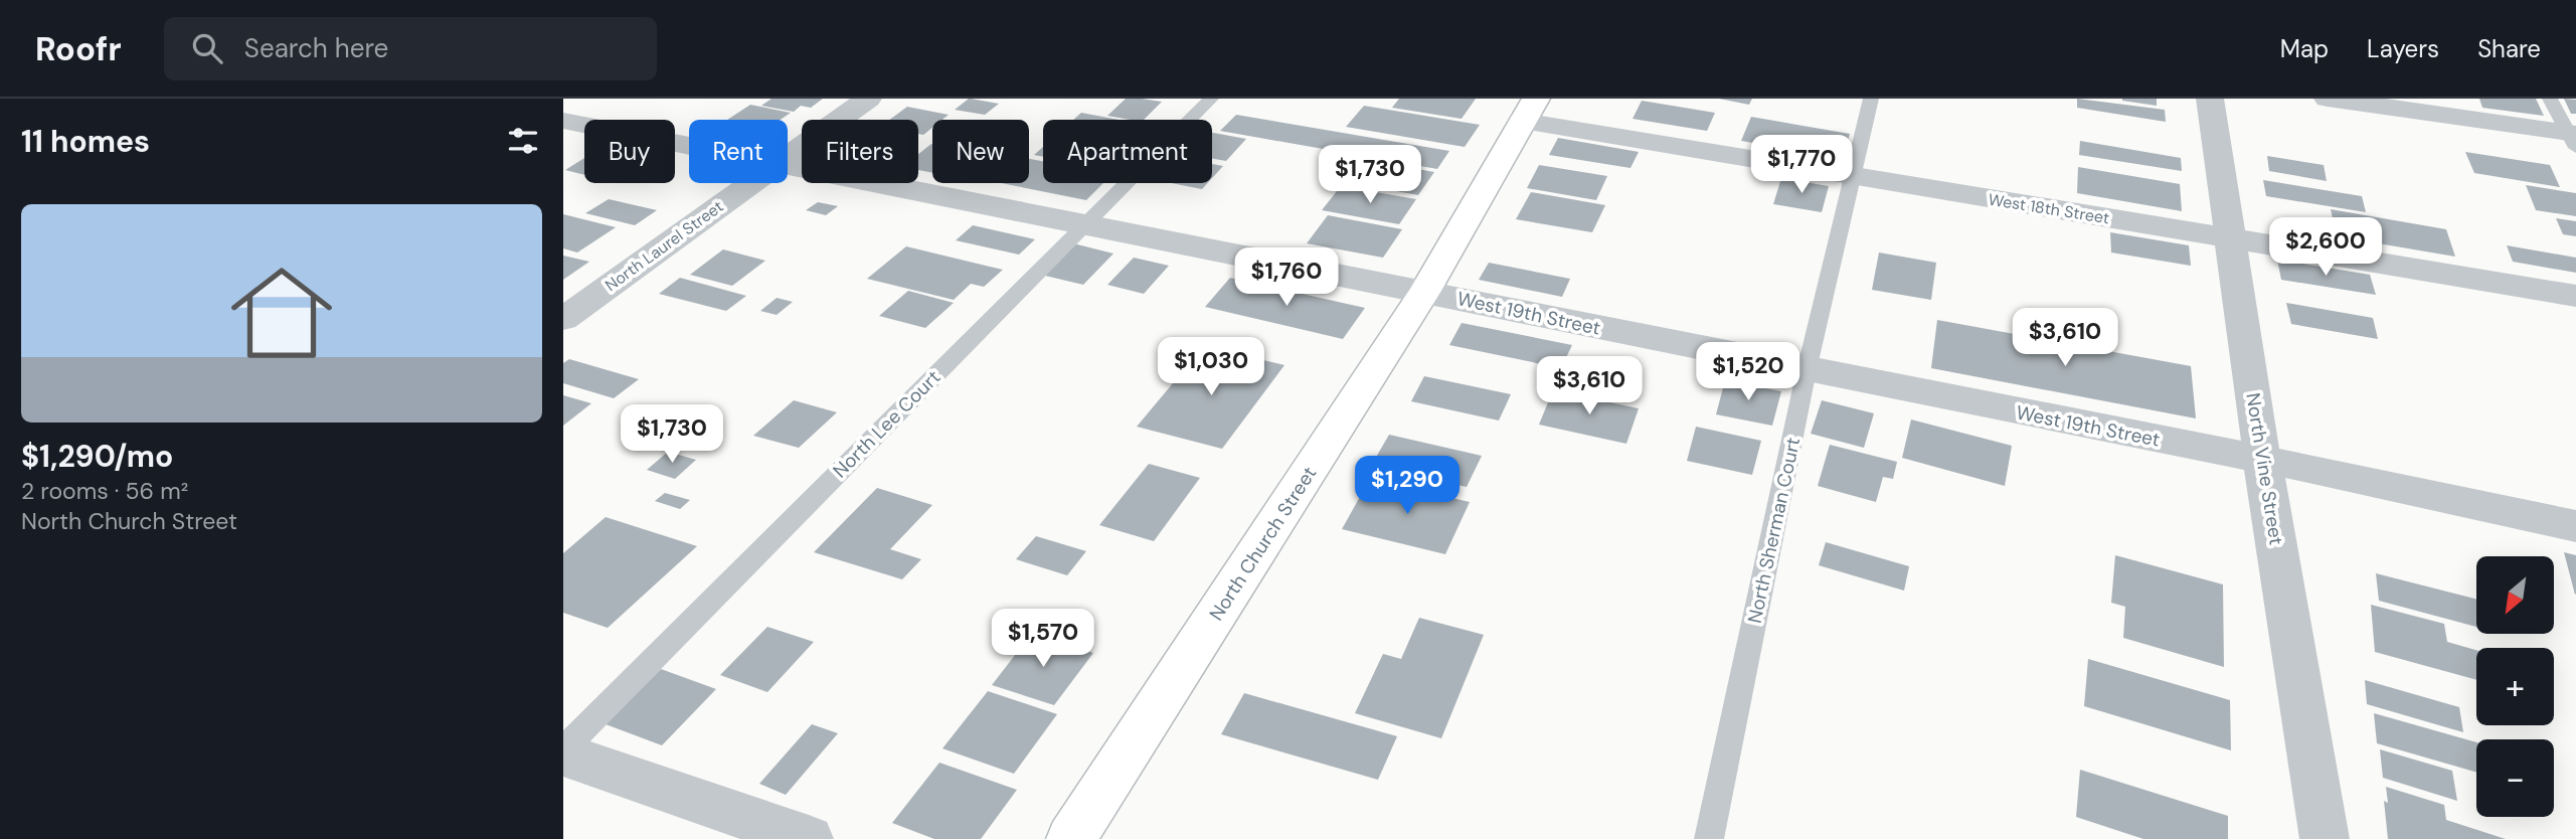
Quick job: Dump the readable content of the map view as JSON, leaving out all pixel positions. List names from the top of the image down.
{
  "streets": {
    "main road": ["North Church Street"],
    "street": [
      "West 18th Street",
      "North Laurel Street",
      "West 19th Street",
      "North Vine Street"
    ],
    "lane": ["North Lee Court", "North Sherman Court"]
  },
  "crossings": [
    ["West 18th Street", "North Vine Street"],
    ["West 18th Street", "North Sherman Court"],
    ["West 18th Street", "North Church Street"],
    ["West 19th Street", "North Lee Court"],
    ["West 19th Street", "North Vine Street"],
    ["West 19th Street", "North Sherman Court"],
    ["West 19th Street", "North Church Street"]
  ],
  "north": "bottom left",
  "page": {
    "header": "Roofr",
    "search": "Search here",
    "nav": ["Map", "Layers", "Share"],
    "heading": "11 homes",
    "chip": [
      "Buy",
      "Rent",
      "Filters",
      "New",
      "Apartment"
    ],
    "price": [
      "$1,770",
      "$1,730",
      "$2,600",
      "$1,760",
      "$3,610",
      "$1,030",
      "$1,520",
      "$3,610",
      "$1,730",
      "$1,290",
      "$1,570"
    ],
    "list": [
      {
        "name": "$1,290/mo",
        "note": "2 rooms · 56 m² · North Church Street"
      }
    ],
    "map_buttons": ["+", "−"]
  }
}
